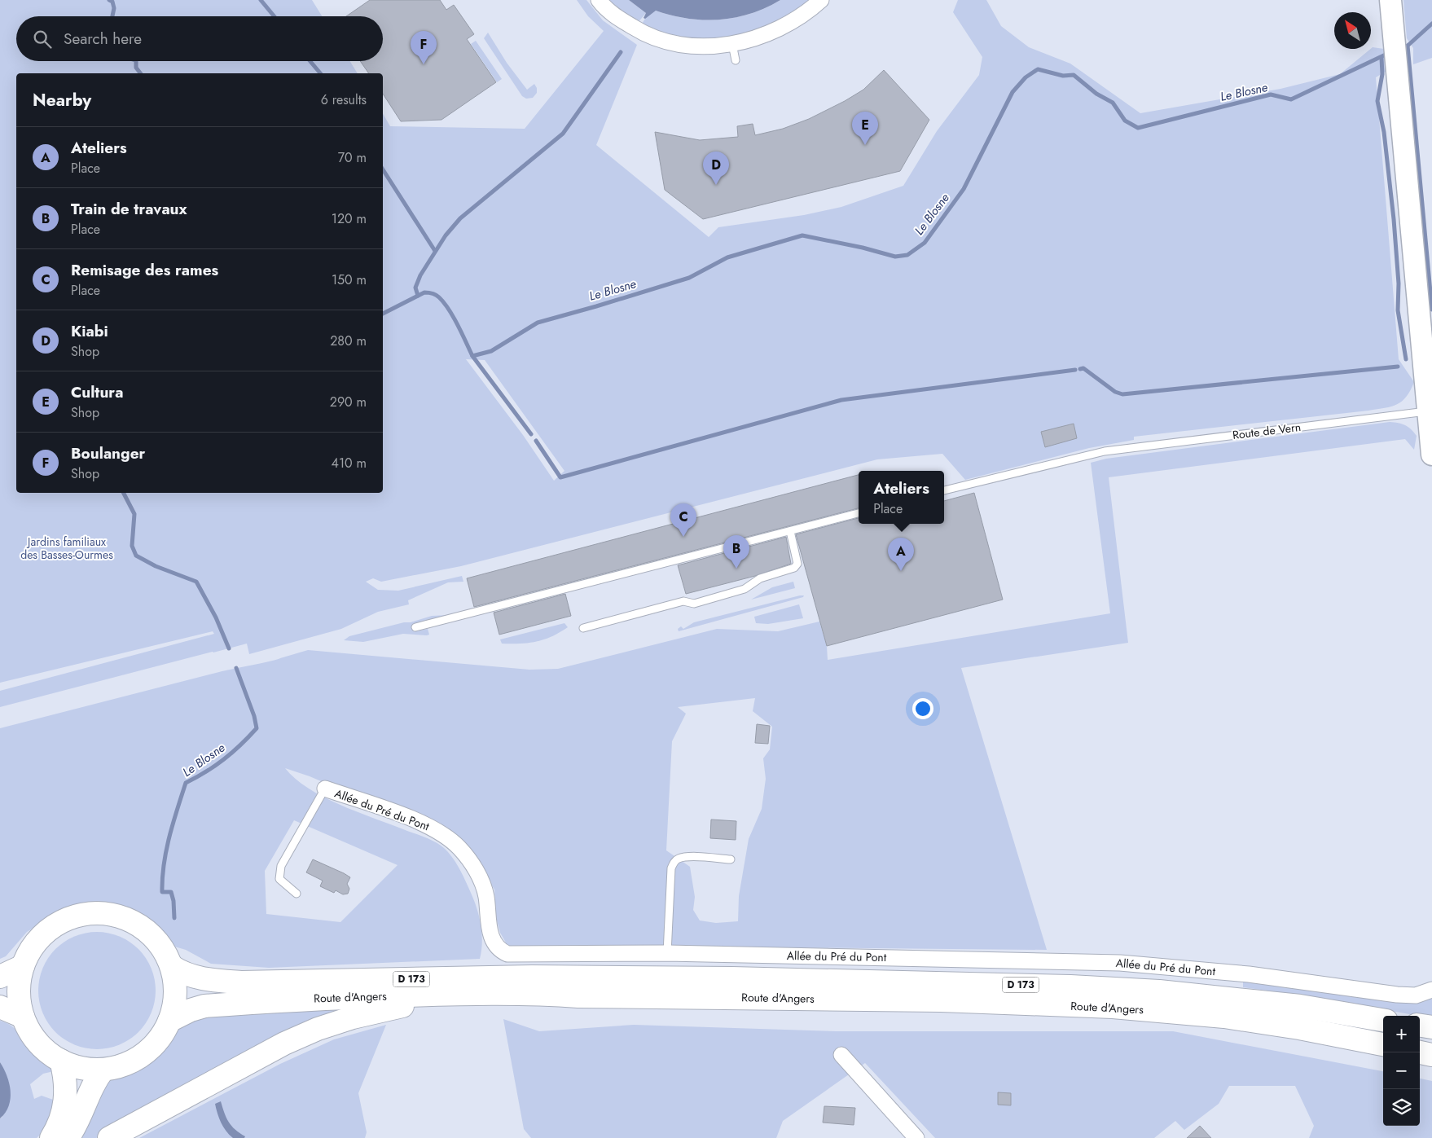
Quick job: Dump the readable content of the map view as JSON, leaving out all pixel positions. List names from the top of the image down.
{
  "streets": {
    "highway": ["D 173", "Route d'Angers"],
    "street": ["Allée du Pré du Pont"],
    "lane": ["Route de Vern"]
  },
  "water": ["Le Blosne"],
  "parks": ["Jardins familiaux des Basses-Ourmes"],
  "north": "top left",
  "page": {
    "search": "Search here",
    "pins": [
      "F",
      "E",
      "D",
      "C",
      "B",
      "A"
    ],
    "heading": ["Nearby", "6 results"],
    "list": [
      {
        "mark": "A",
        "name": "Ateliers",
        "note": "Place",
        "value": "70 m"
      },
      {
        "mark": "B",
        "name": "Train de travaux",
        "note": "Place",
        "value": "120 m"
      },
      {
        "mark": "C",
        "name": "Remisage des rames",
        "note": "Place",
        "value": "150 m"
      },
      {
        "mark": "D",
        "name": "Kiabi",
        "note": "Shop",
        "value": "280 m"
      },
      {
        "mark": "E",
        "name": "Cultura",
        "note": "Shop",
        "value": "290 m"
      },
      {
        "mark": "F",
        "name": "Boulanger",
        "note": "Shop",
        "value": "410 m"
      }
    ],
    "popup": ["Ateliers", "Place"],
    "map_buttons": ["+", "−"]
  }
}
